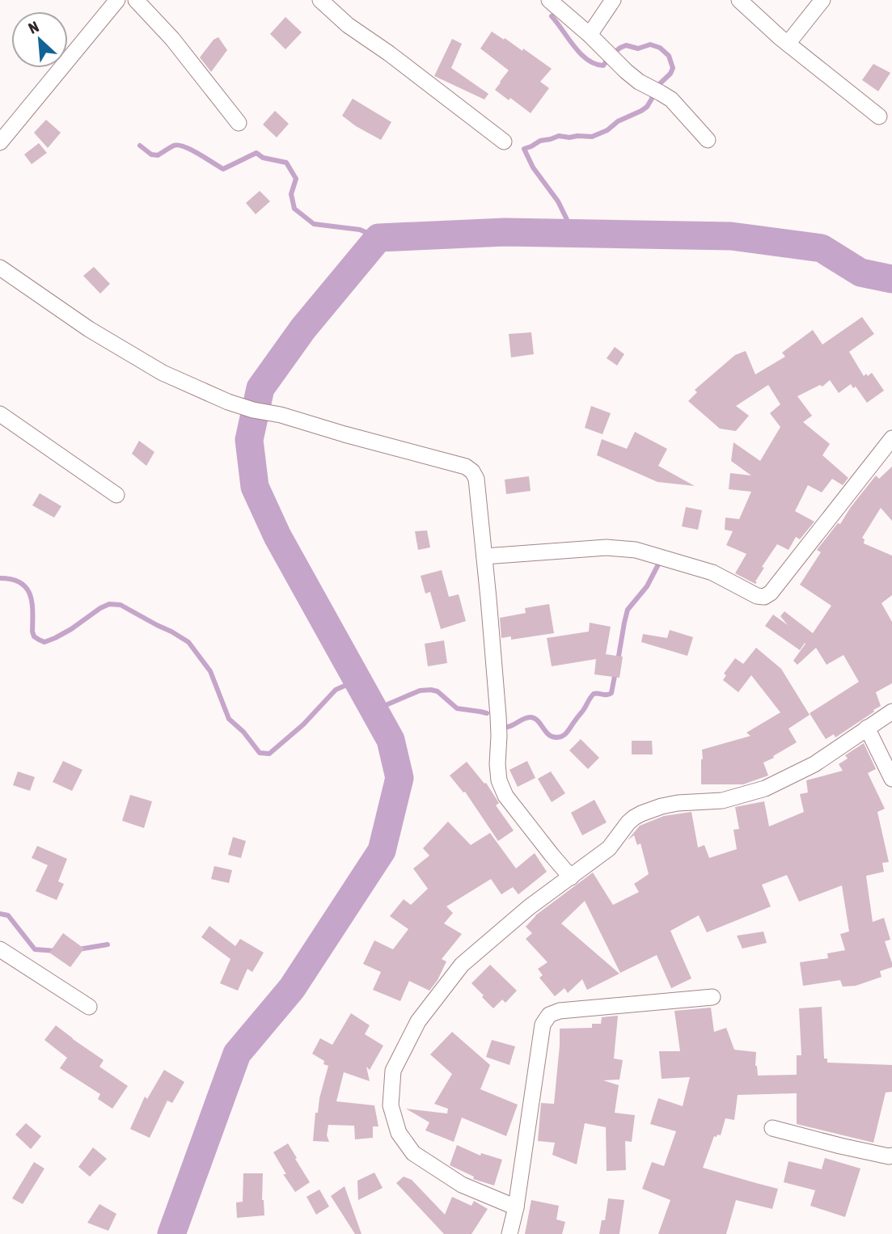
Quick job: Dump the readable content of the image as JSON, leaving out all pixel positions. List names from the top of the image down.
{
  "north": "top left"
}
